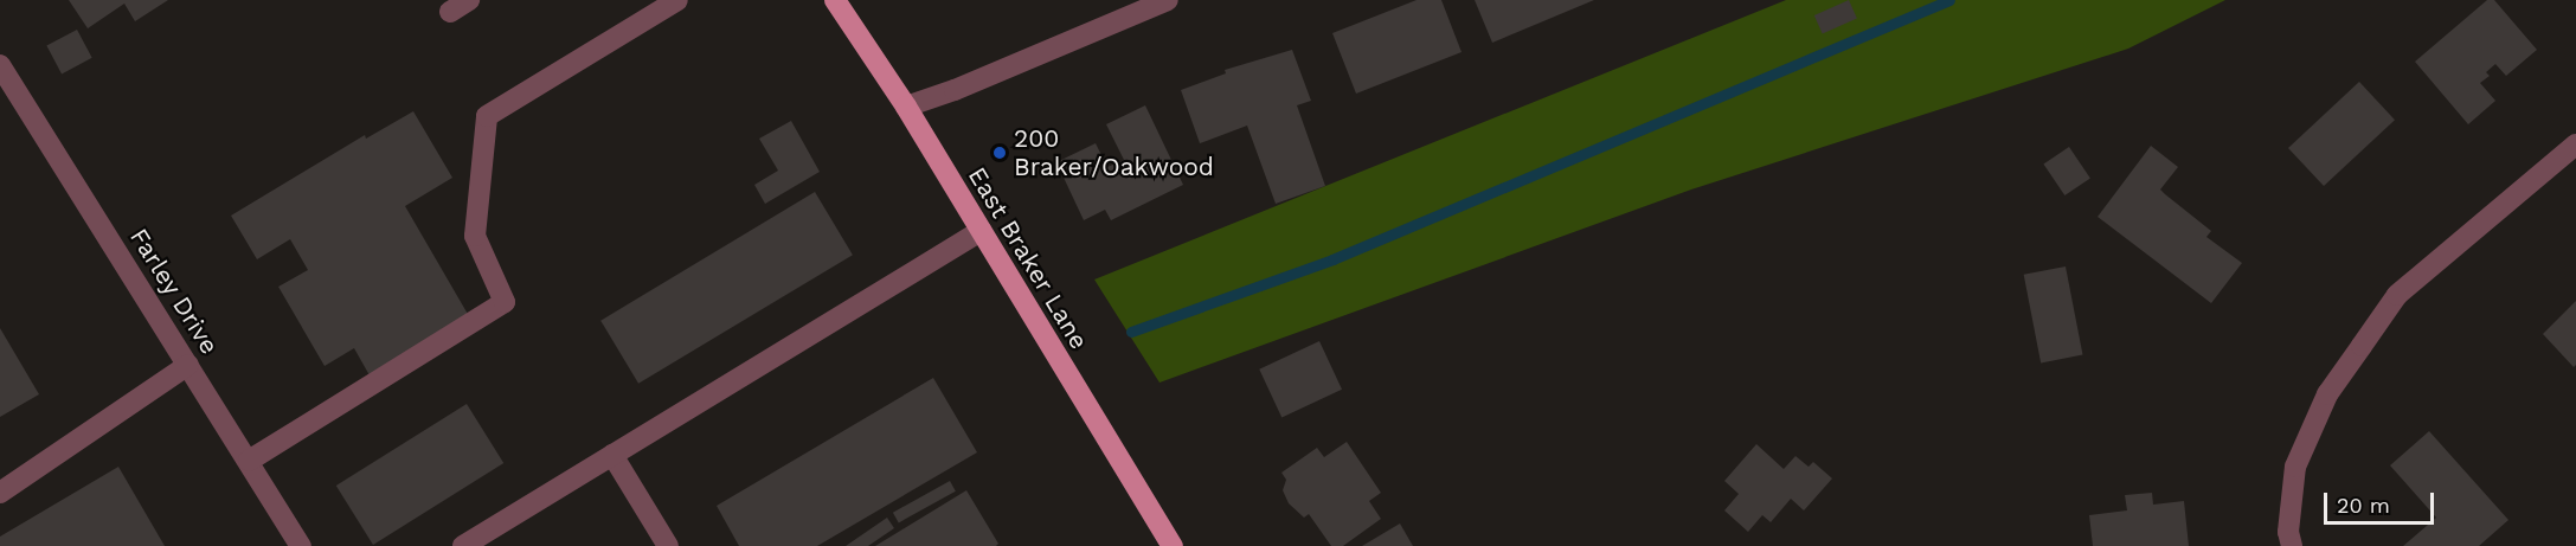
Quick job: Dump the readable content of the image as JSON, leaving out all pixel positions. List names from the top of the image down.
{
  "streets": {
    "main road": ["East Braker Lane"],
    "street": ["Farley Drive"]
  },
  "places": ["200 Braker/Oakwood"],
  "scale_bar": "20 m"
}
